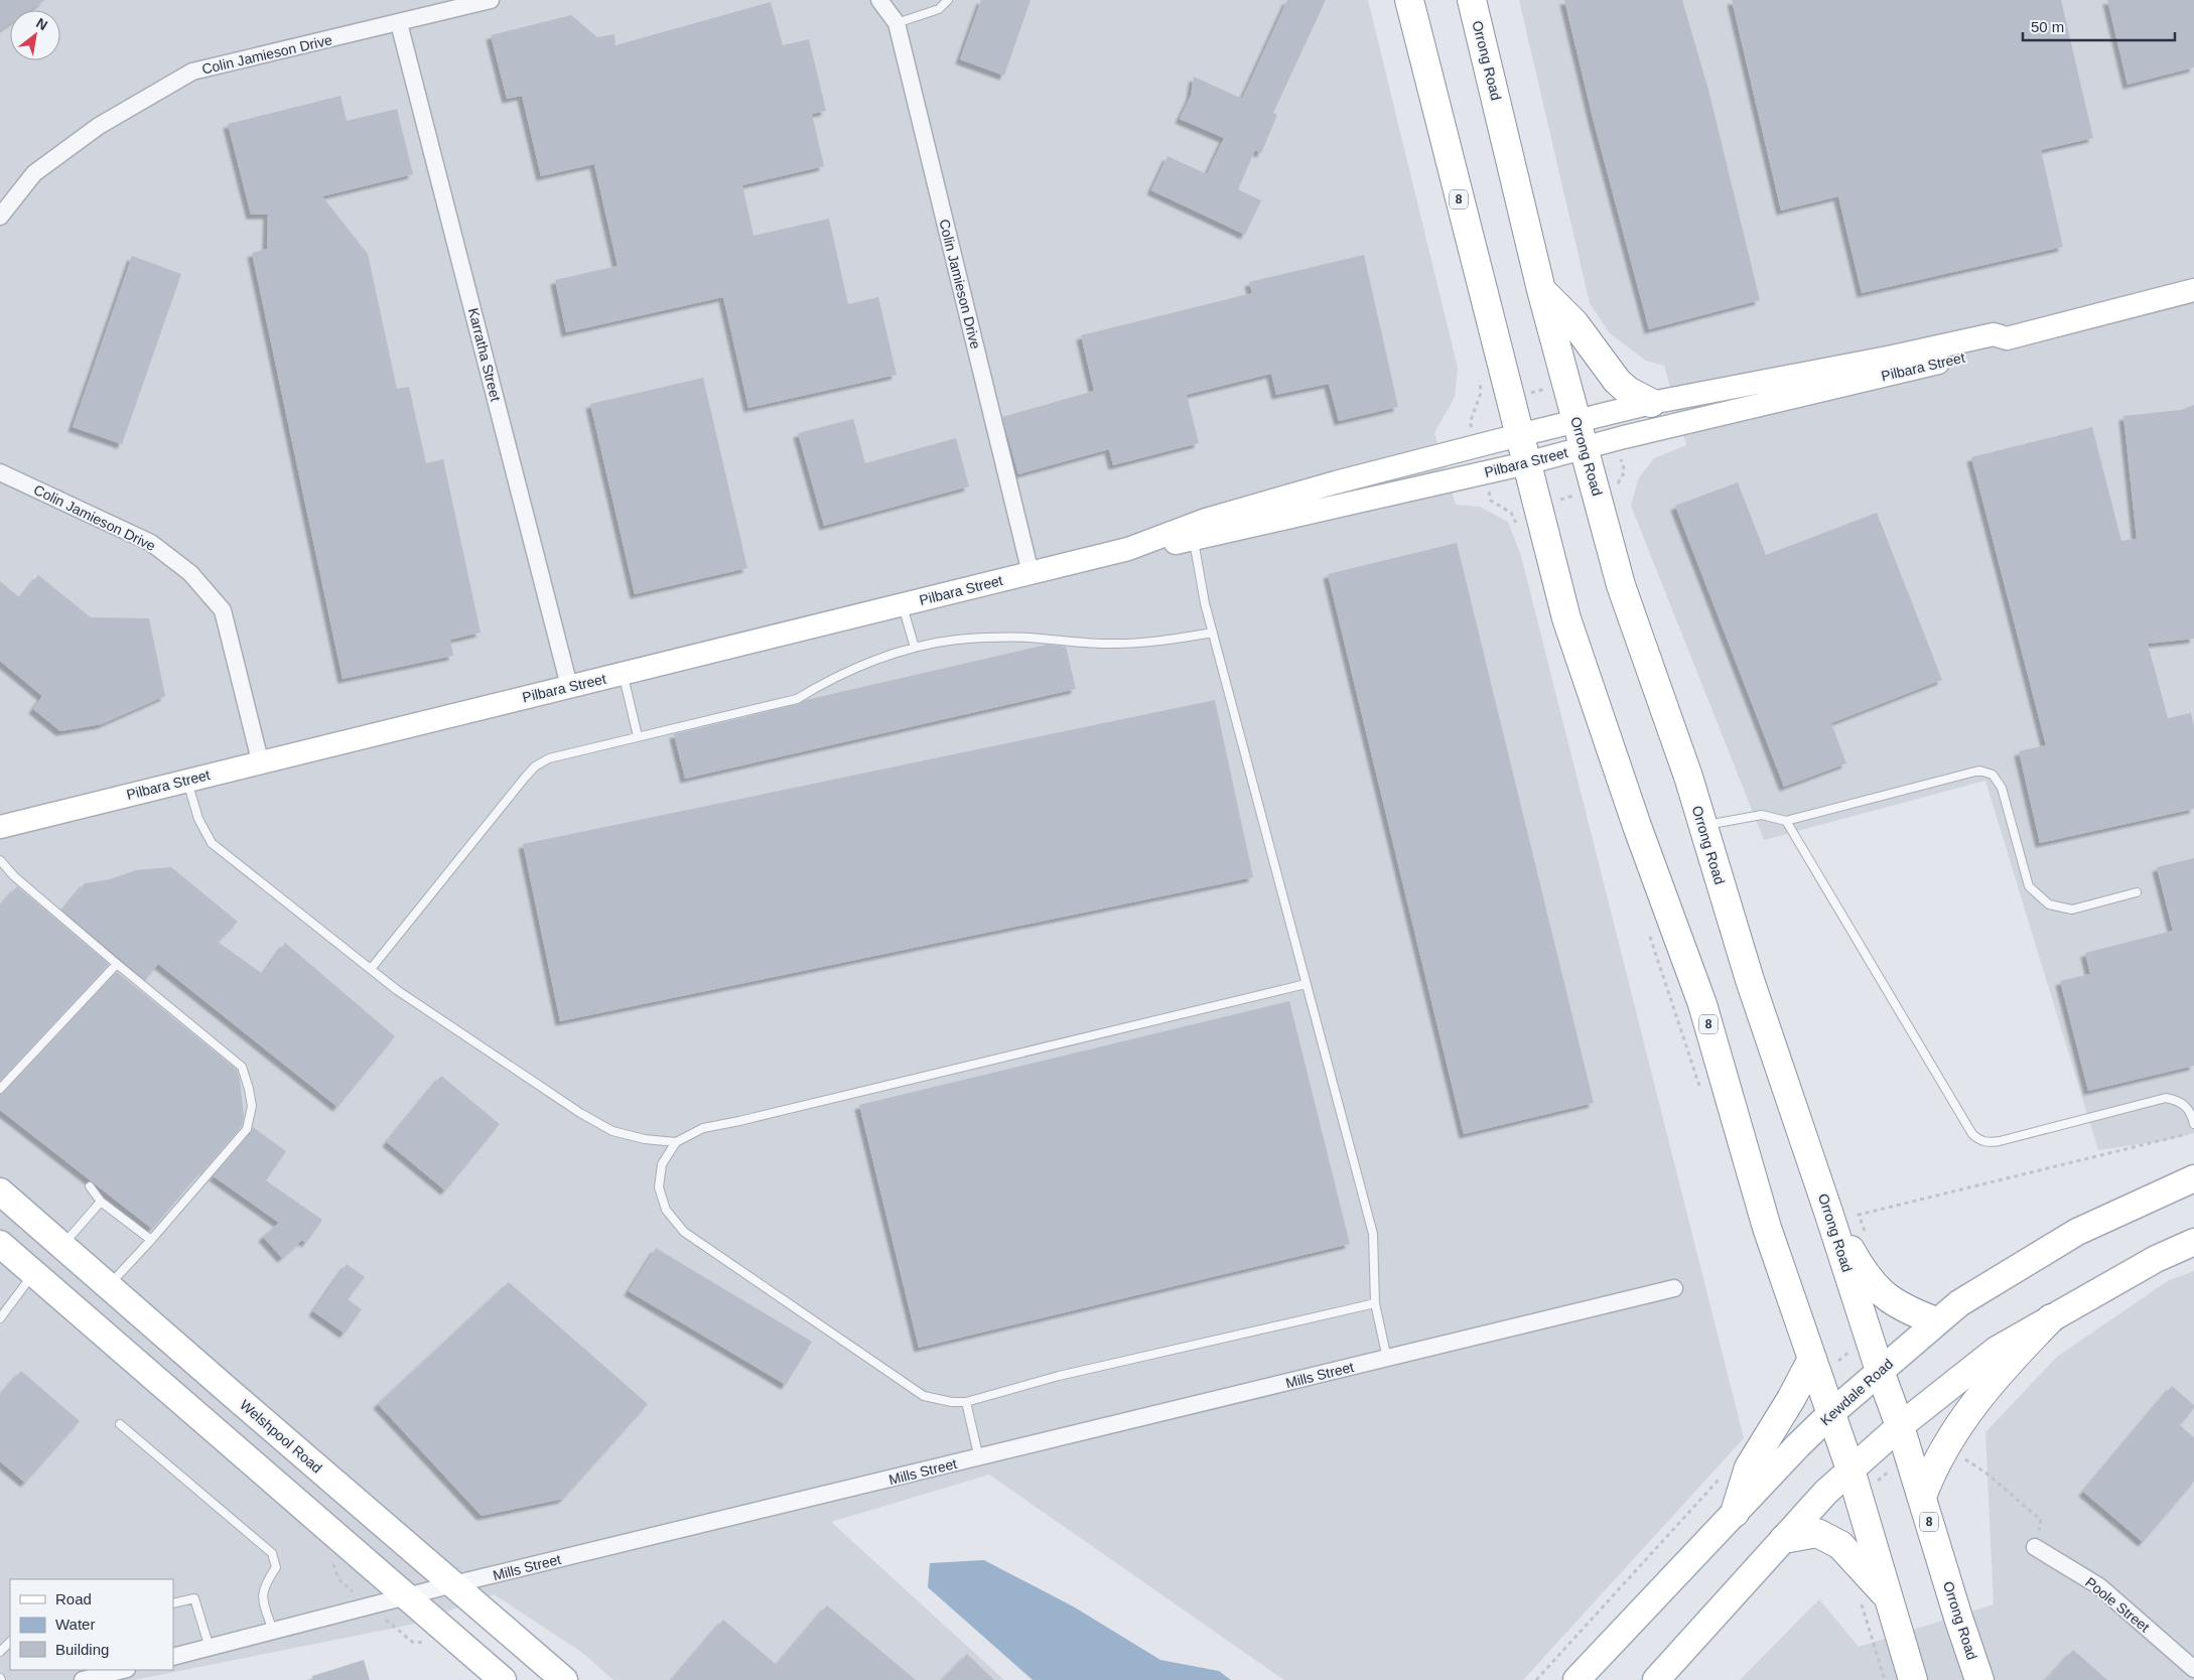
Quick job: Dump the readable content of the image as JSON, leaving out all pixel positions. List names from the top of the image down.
{
  "streets": {
    "highway": ["Orrong Road", "8"],
    "main road": ["Pilbara Street", "Kewdale Road", "Welshpool Road"],
    "street": [
      "Colin Jamieson Drive",
      "Karratha Street",
      "Mills Street",
      "Poole Street"
    ]
  },
  "crossings": [
    ["Colin Jamieson Drive", "Karratha Street"],
    ["Colin Jamieson Drive", "Pilbara Street"],
    ["Orrong Road", "Pilbara Street"],
    ["Orrong Road", "Kewdale Road"],
    ["8", "Pilbara Street"],
    ["8", "Kewdale Road"],
    ["Karratha Street", "Pilbara Street"],
    ["Mills Street", "Welshpool Road"]
  ],
  "legend": ["Road", "Water", "Building"],
  "scale_bar": "50 m",
  "north": "top right"
}
